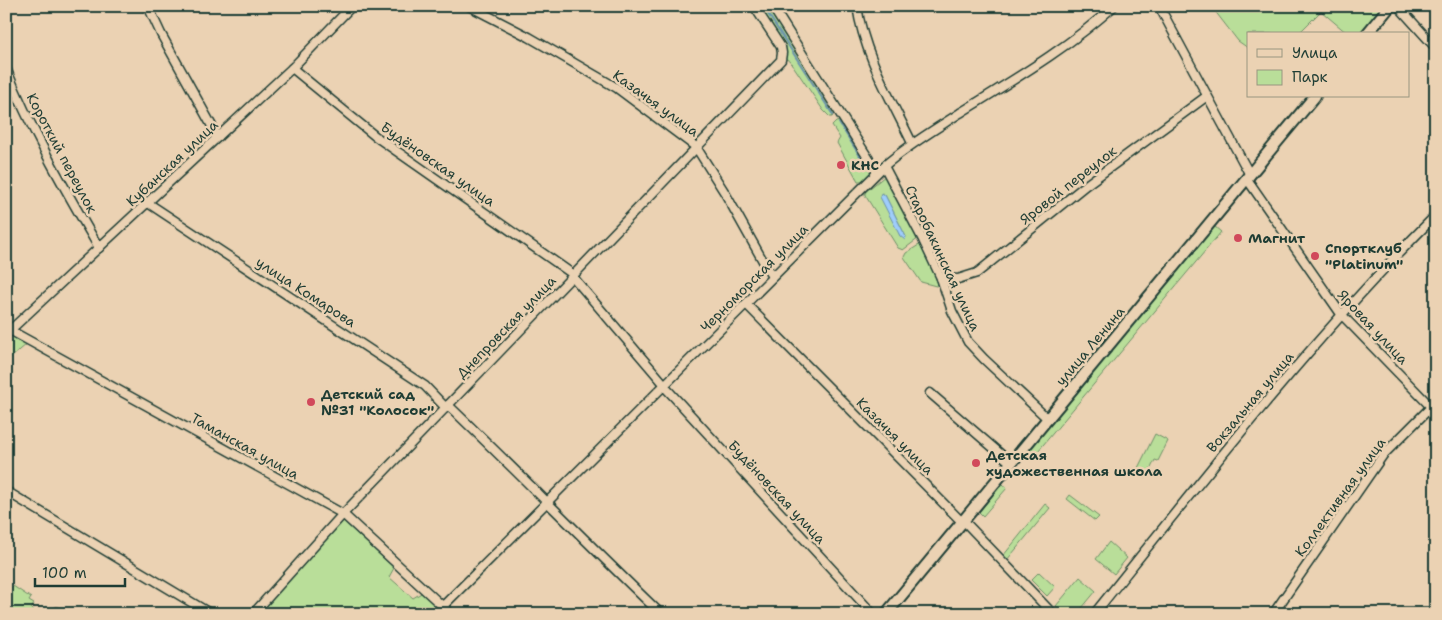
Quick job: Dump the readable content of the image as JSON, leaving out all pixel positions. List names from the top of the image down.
{
  "streets": {
    "main road": ["улица Ленина"],
    "street": [
      "Казачья улица",
      "Короткий переулок",
      "Кубанская улица",
      "Будёновская улица",
      "Яровой переулок",
      "Старобакинская улица",
      "Черноморская улица",
      "улица Комарова",
      "Днепровская улица",
      "Яровая улица",
      "Вокзальная улица",
      "Таманская улица",
      "Коллективная улица"
    ]
  },
  "crossings": [
    ["Казачья улица", "Черноморская улица"],
    ["Казачья улица", "Днепровская улица"],
    ["Казачья улица", "улица Ленина"],
    ["Короткий переулок", "Кубанская улица"],
    ["Кубанская улица", "Будёновская улица"],
    ["Кубанская улица", "улица Комарова"],
    ["Кубанская улица", "Таманская улица"],
    ["Будёновская улица", "Черноморская улица"],
    ["Будёновская улица", "Днепровская улица"],
    ["Яровой переулок", "Старобакинская улица"],
    ["Яровой переулок", "Яровая улица"],
    ["Старобакинская улица", "Черноморская улица"],
    ["Старобакинская улица", "улица Ленина"],
    ["Черноморская улица", "улица Комарова"],
    ["Черноморская улица", "Таманская улица"],
    ["улица Комарова", "Днепровская улица"],
    ["Днепровская улица", "Таманская улица"],
    ["Яровая улица", "улица Ленина"],
    ["Яровая улица", "Вокзальная улица"],
    ["Яровая улица", "Коллективная улица"]
  ],
  "places": [
    "КНС",
    "Магнит",
    "Спортклуб \"Platinum\"",
    "Детский сад №31 \"Колосок\"",
    "Детская художественная школа"
  ],
  "legend": ["Улица", "Парк"],
  "scale_bar": "100 m"
}
